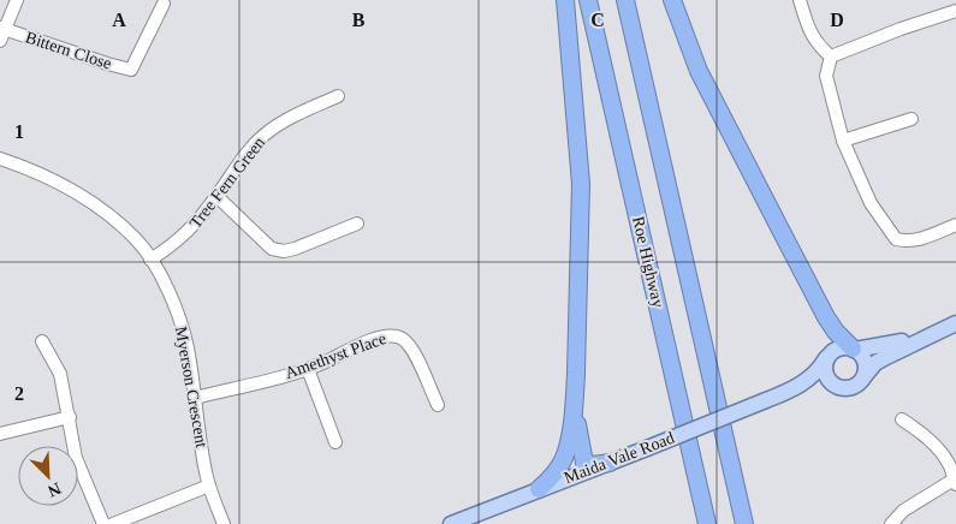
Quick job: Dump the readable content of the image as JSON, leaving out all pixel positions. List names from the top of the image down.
{
  "streets": {
    "highway": ["Roe Highway"],
    "main road": ["Maida Vale Road"],
    "street": [
      "Bittern Close",
      "Tree Fern Green",
      "Amethyst Place",
      "Myerson Crescent"
    ]
  },
  "crossings": [
    ["Tree Fern Green", "Myerson Crescent"],
    ["Amethyst Place", "Myerson Crescent"]
  ],
  "north": "bottom right",
  "grid": {
    "columns": [
      "A",
      "B",
      "C",
      "D"
    ],
    "rows": ["1", "2"]
  }
}
